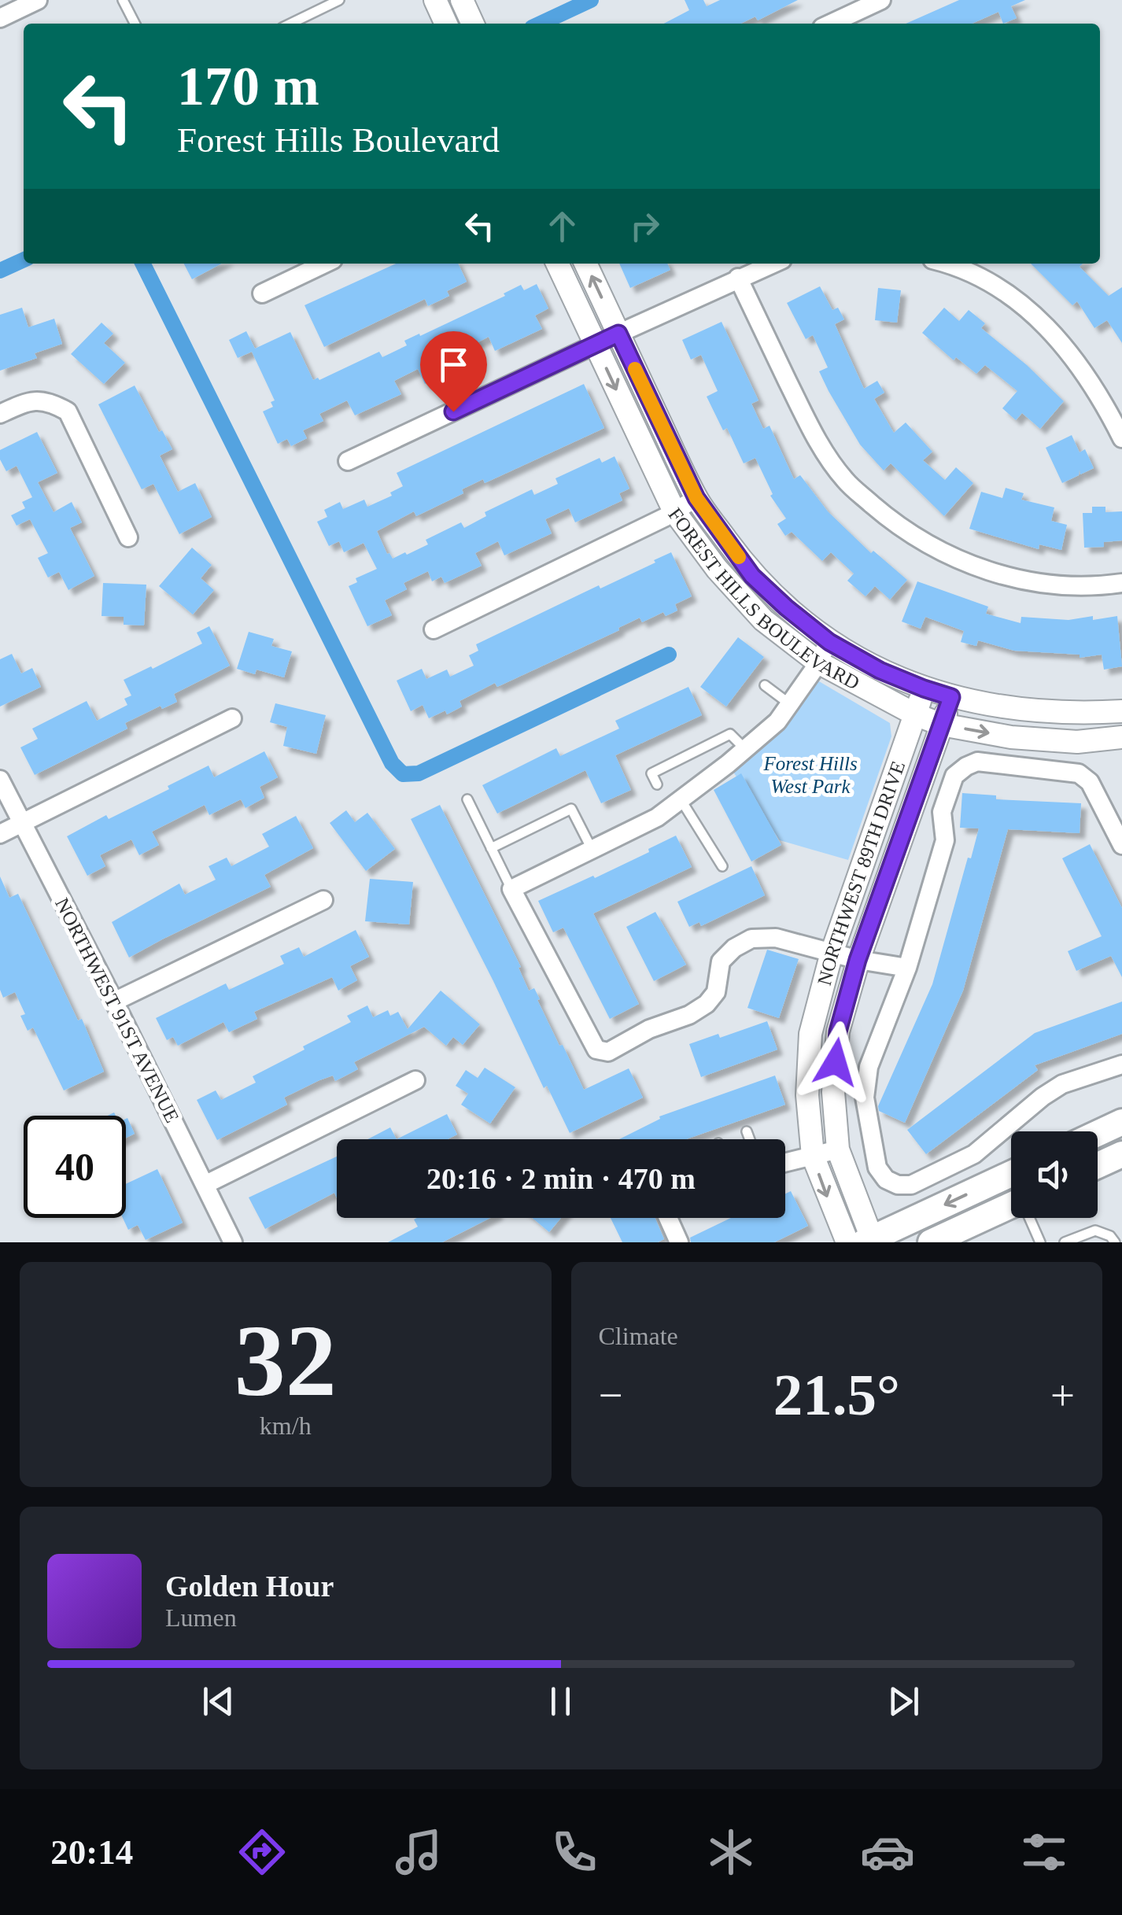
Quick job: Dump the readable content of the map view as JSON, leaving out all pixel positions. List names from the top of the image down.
{
  "streets": {
    "street": ["FOREST HILLS BOULEVARD", "NORTHWEST 89TH DRIVE", "NORTHWEST 91ST AVENUE"]
  },
  "crossings": [
    ["FOREST HILLS BOULEVARD", "NORTHWEST 89TH DRIVE"]
  ],
  "parks": ["Forest Hills West Park"],
  "page": {
    "turn": ["170 m", "Forest Hills Boulevard"],
    "limit": "40",
    "trip": "20:16 · 2 min · 470 m",
    "tile": [
      ["32", "km/h"],
      "Climate"
    ],
    "heat": ["−", "21.5°", "+"],
    "song": ["Golden Hour", "Lumen"],
    "tabs": "20:14"
  }
}
